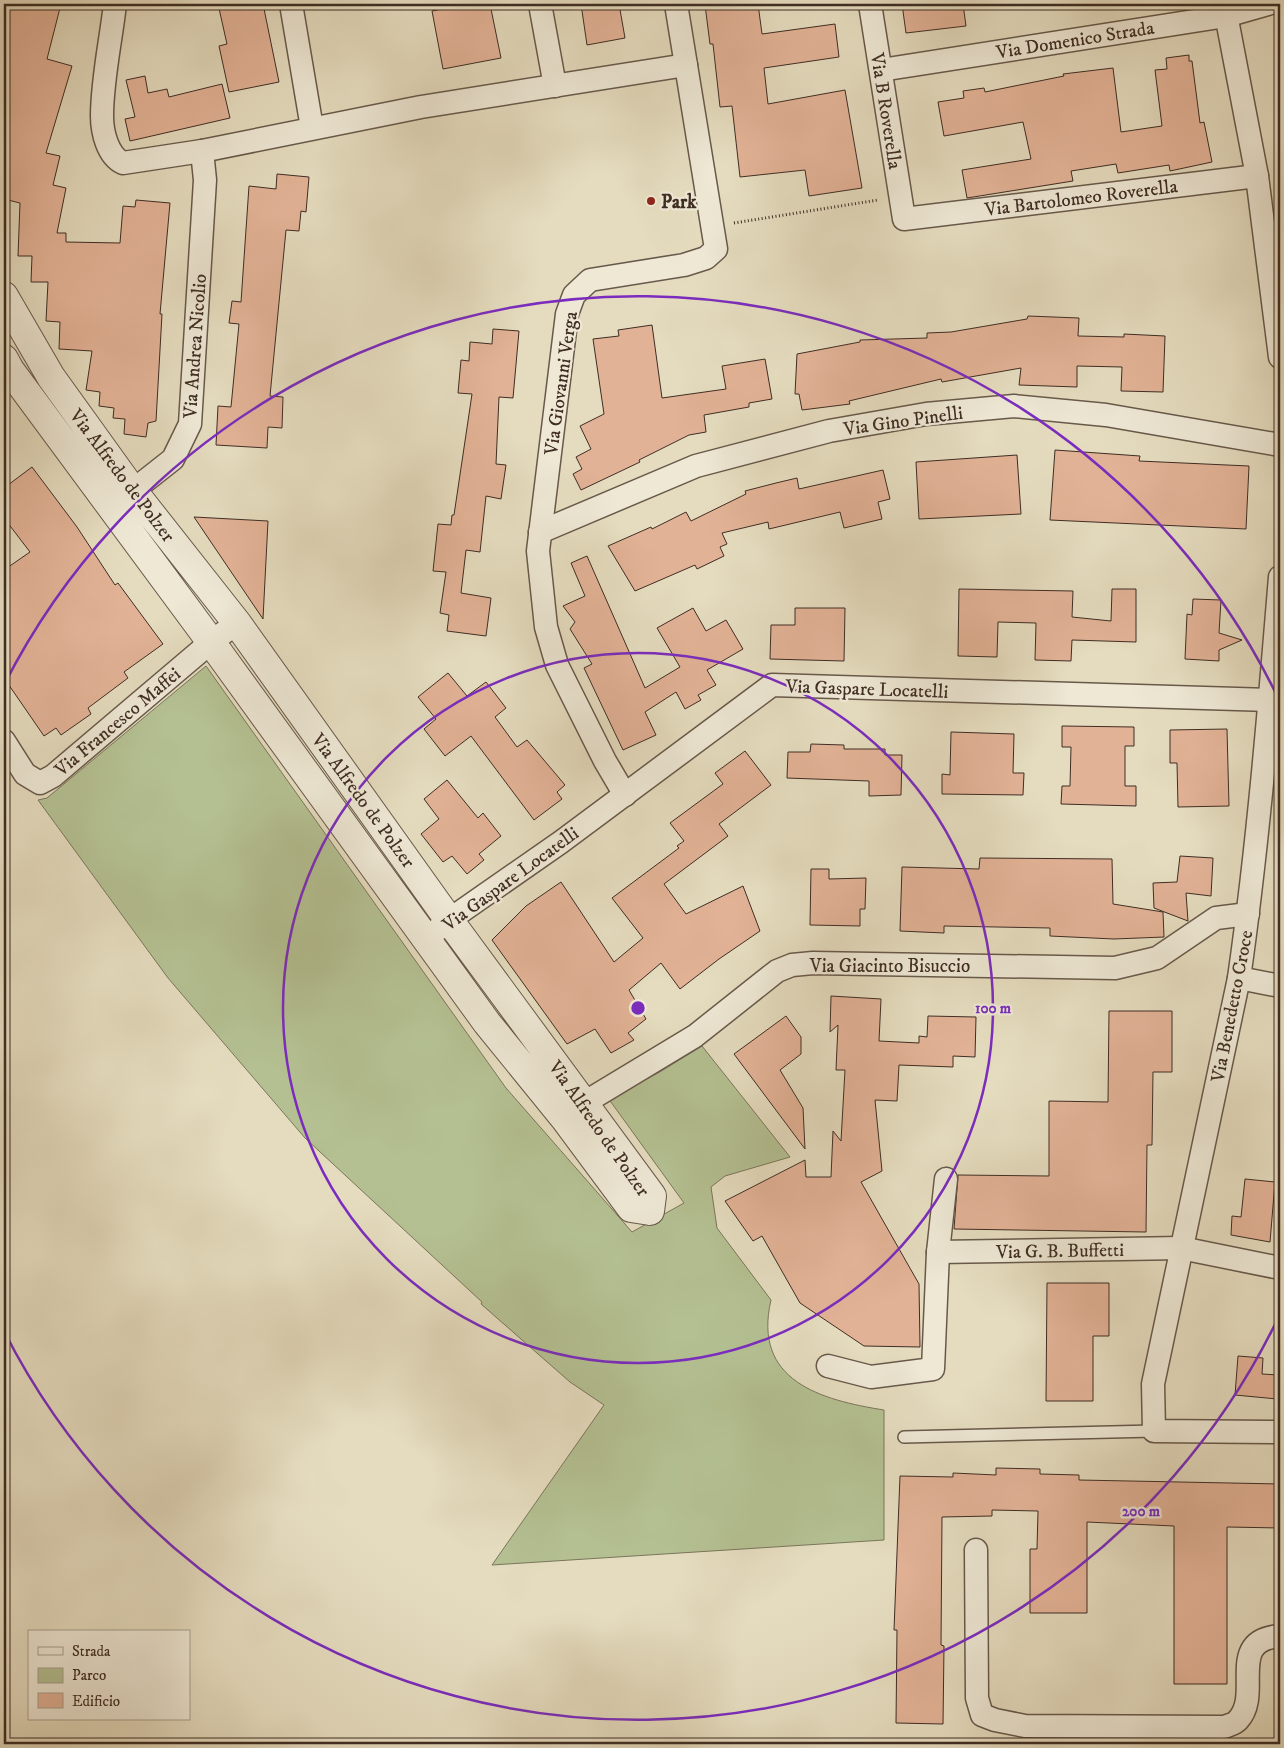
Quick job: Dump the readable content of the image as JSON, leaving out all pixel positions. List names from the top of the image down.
{
  "streets": {
    "street": [
      "Via Domenico Strada",
      "Via B Roverella",
      "Via Bartolomeo Roverella",
      "Via Andrea Nicolio",
      "Via Giovanni Verga",
      "Via Gino Pinelli",
      "Via Alfredo de Polzer",
      "Via Gaspare Locatelli",
      "Via Francesco Maffei",
      "Via Giacinto Bisuccio",
      "Via Benedetto Croce",
      "Via G. B. Buffetti"
    ]
  },
  "crossings": [
    ["Via Domenico Strada", "Via B Roverella"],
    ["Via B Roverella", "Via Bartolomeo Roverella"],
    ["Via Andrea Nicolio", "Via Alfredo de Polzer"],
    ["Via Giovanni Verga", "Via Gino Pinelli"],
    ["Via Giovanni Verga", "Via Gaspare Locatelli"],
    ["Via Alfredo de Polzer", "Via Gaspare Locatelli"],
    ["Via Alfredo de Polzer", "Via Francesco Maffei"],
    ["Via Alfredo de Polzer", "Via Giacinto Bisuccio"],
    ["Via Gaspare Locatelli", "Via Benedetto Croce"],
    ["Via Giacinto Bisuccio", "Via Benedetto Croce"],
    ["Via Benedetto Croce", "Via G. B. Buffetti"]
  ],
  "places": ["Park"],
  "legend": ["Strada", "Parco", "Edificio"],
  "rings": ["100 m", "200 m"]
}
